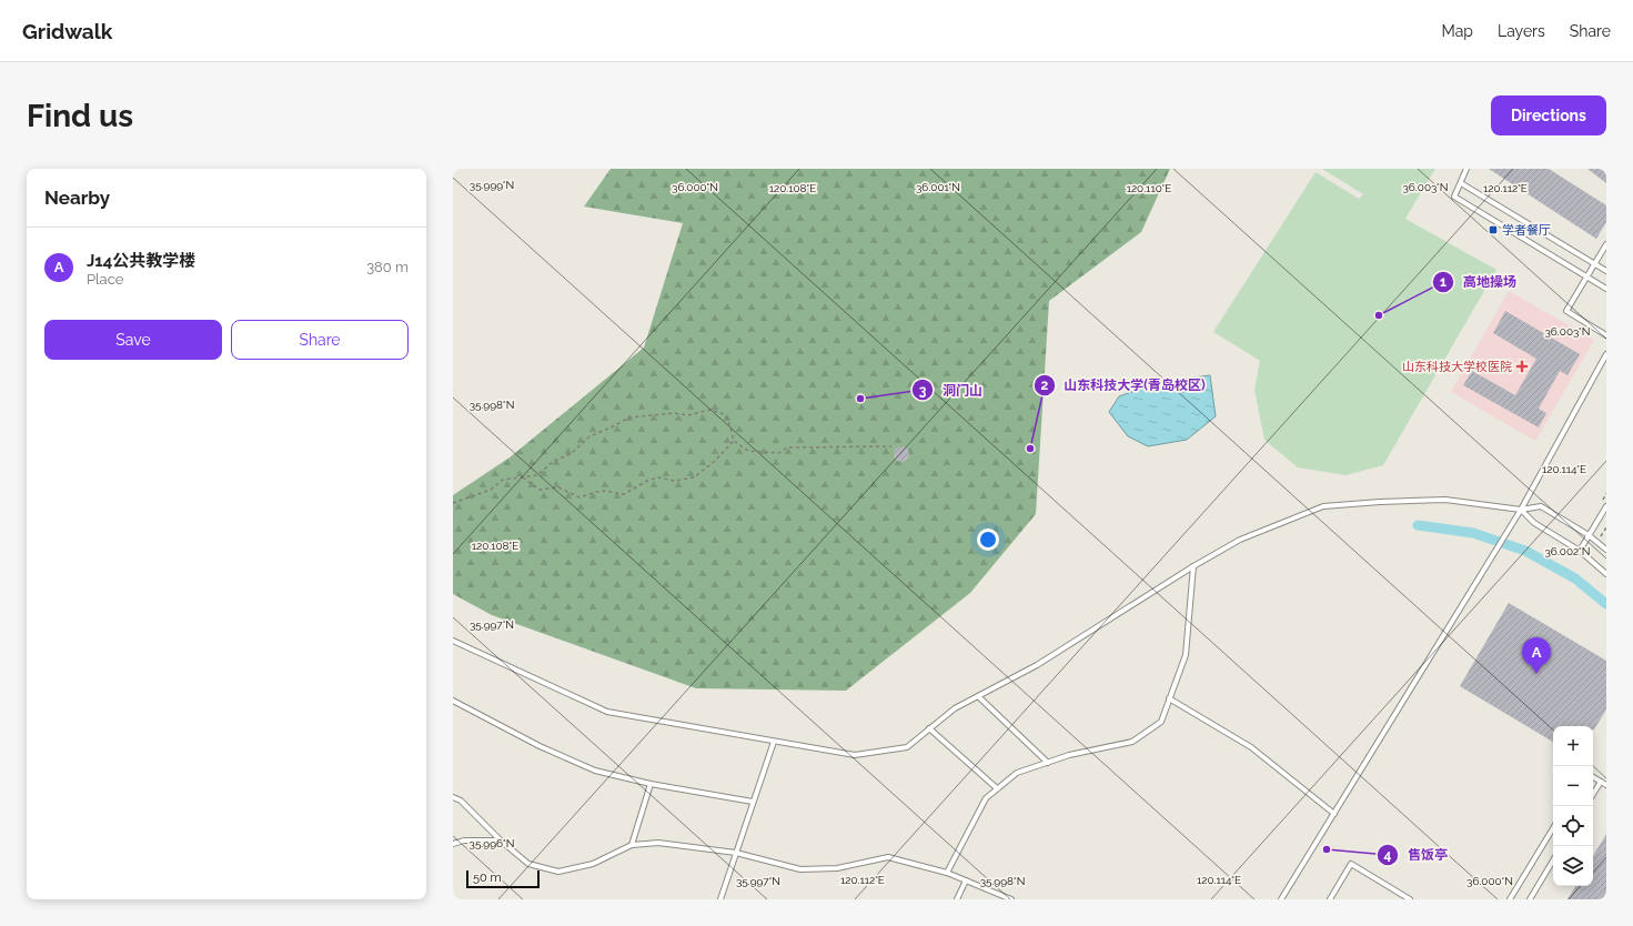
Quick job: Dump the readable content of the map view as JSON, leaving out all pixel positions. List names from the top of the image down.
{
  "places": {
    "transit": ["学者餐厅"],
    "other": [
      "高地操场",
      "洞门山",
      "山东科技大学(青岛校区)",
      "售饭亭"
    ],
    "health": ["山东科技大学校医院"]
  },
  "scale_bar": "50 m",
  "page": {
    "header": "Gridwalk",
    "nav": ["Map", "Layers", "Share"],
    "buttons": [
      "Directions",
      ["Save", "Share"]
    ],
    "title": "Find us",
    "heading": "Nearby",
    "list": [
      {
        "mark": "A",
        "name": "J14公共教学楼",
        "note": "Place",
        "value": "380 m"
      }
    ],
    "pins": "A",
    "map_buttons": ["+", "−"],
    "scale": "50 m"
  },
  "coordinates": [
    "35.999°N",
    "36.001°N",
    "36.000°N",
    "36.003°N",
    "120.108°E",
    "120.110°E",
    "120.112°E",
    "35.998°N",
    "120.114°E",
    "36.002°N",
    "35.997°N",
    "35.996°N"
  ]
}
